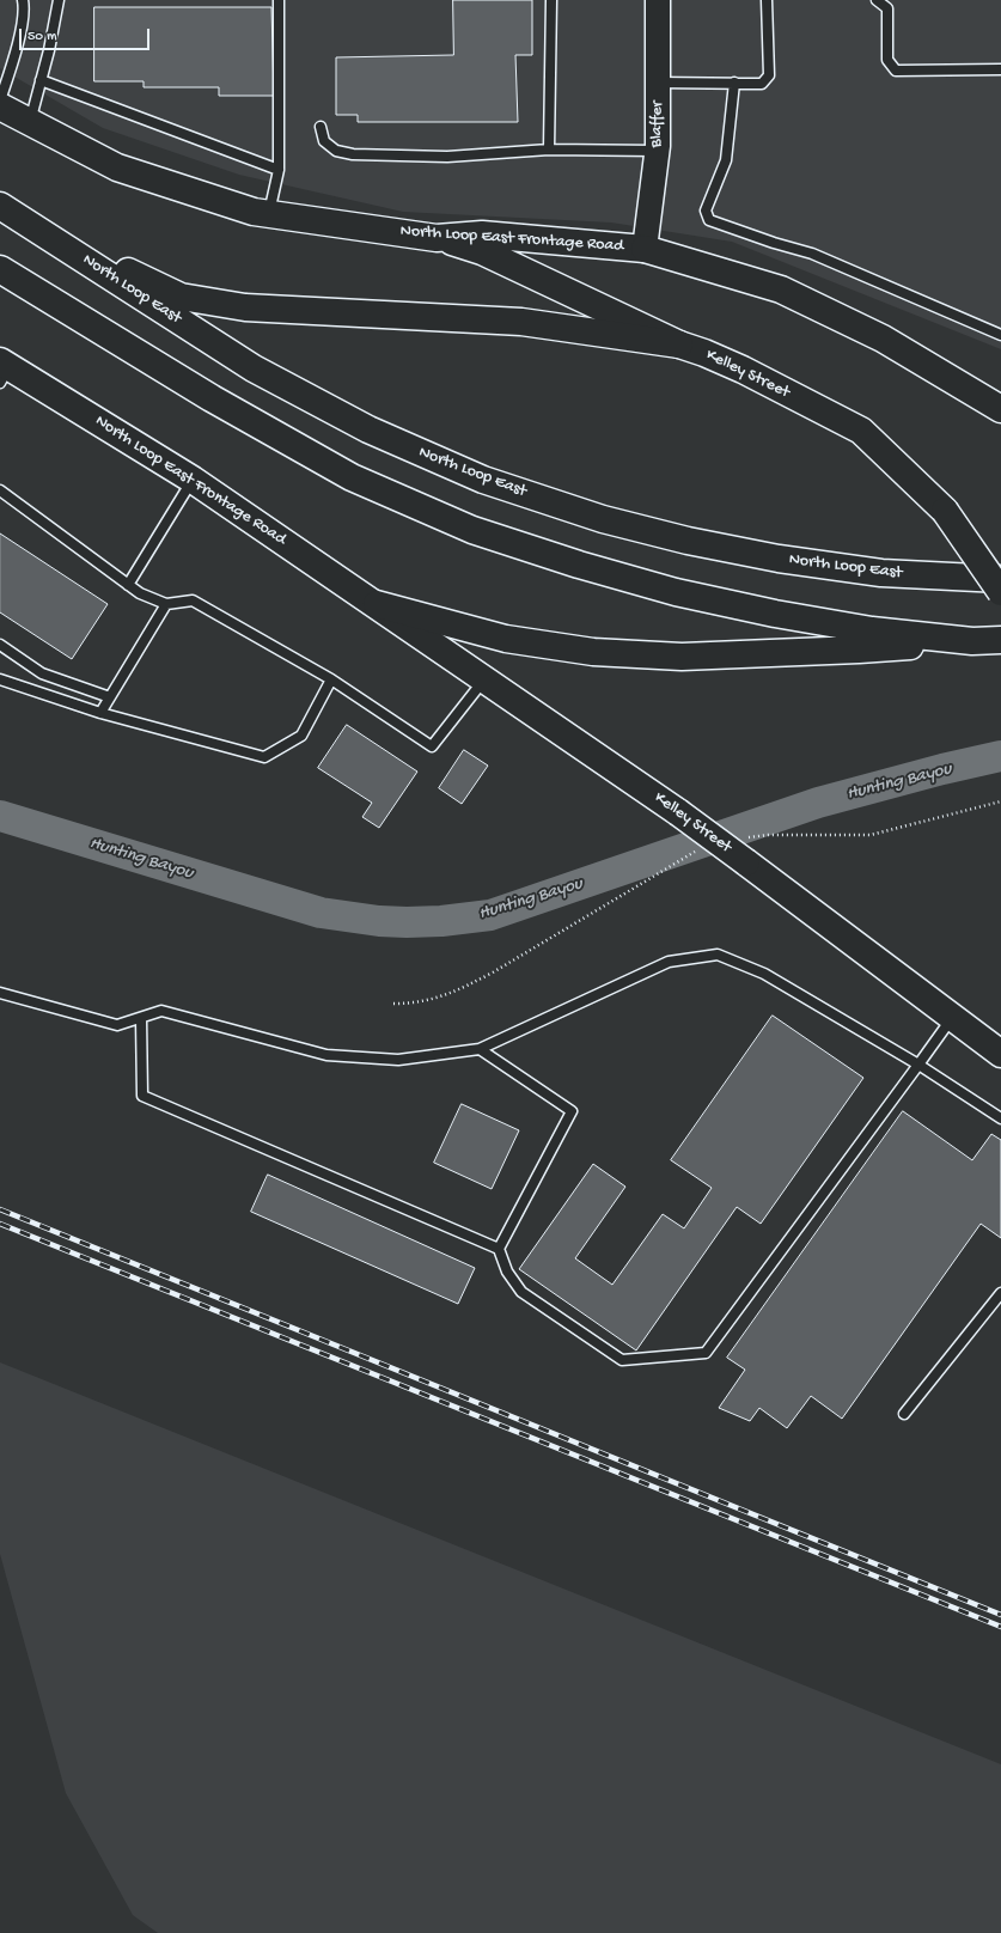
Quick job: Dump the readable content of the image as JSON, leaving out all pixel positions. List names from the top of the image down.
{
  "streets": {
    "main road": ["North Loop East Frontage Road", "North Loop East", "Kelley Street"],
    "street": ["Blaffer"]
  },
  "crossings": [
    ["Blaffer", "North Loop East Frontage Road"],
    ["North Loop East Frontage Road", "Kelley Street"]
  ],
  "water": ["Hunting Bayou"],
  "scale_bar": "50 m"
}
